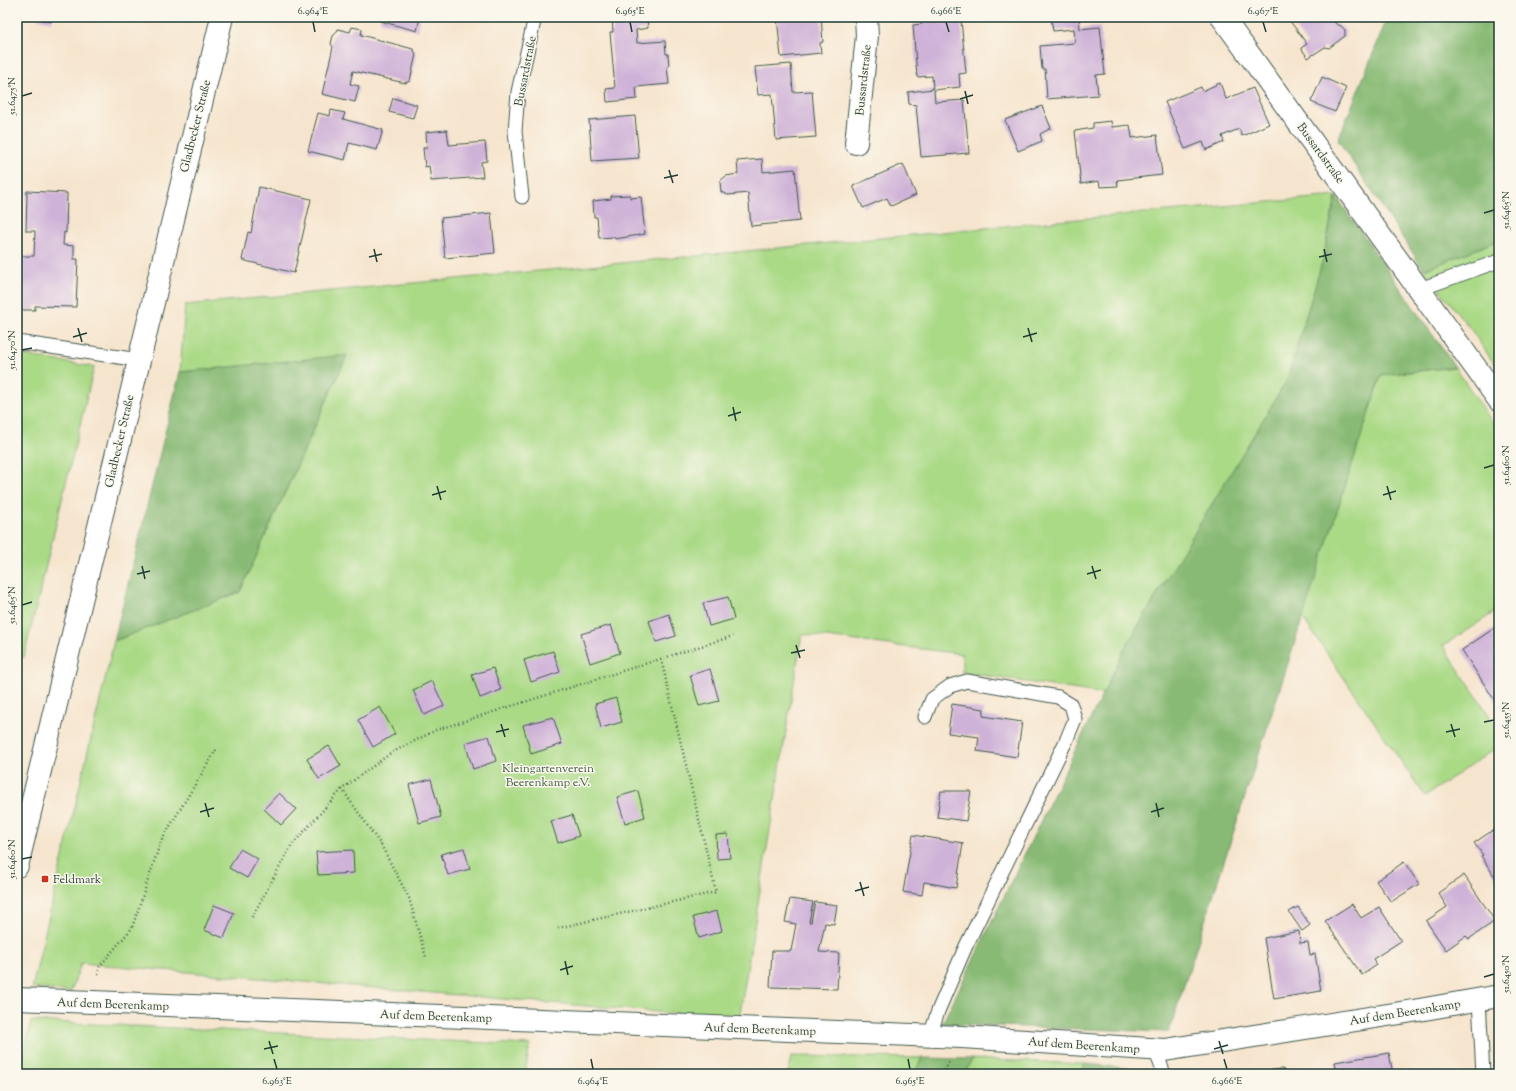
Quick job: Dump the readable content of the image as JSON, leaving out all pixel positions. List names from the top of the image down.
{
  "streets": {
    "street": ["Bussardstraße", "Gladbecker Straße", "Auf dem Beerenkamp"]
  },
  "parks": ["Kleingartenverein Beerenkamp e.V."],
  "places": {
    "transit": ["Feldmark"]
  },
  "coordinates": [
    "6.964°E",
    "6.965°E",
    "6.966°E",
    "6.967°E",
    "51.6475°N",
    "51.6465°N",
    "51.6470°N",
    "51.6460°N",
    "51.6455°N",
    "51.6450°N",
    "6.963°E"
  ]
}
